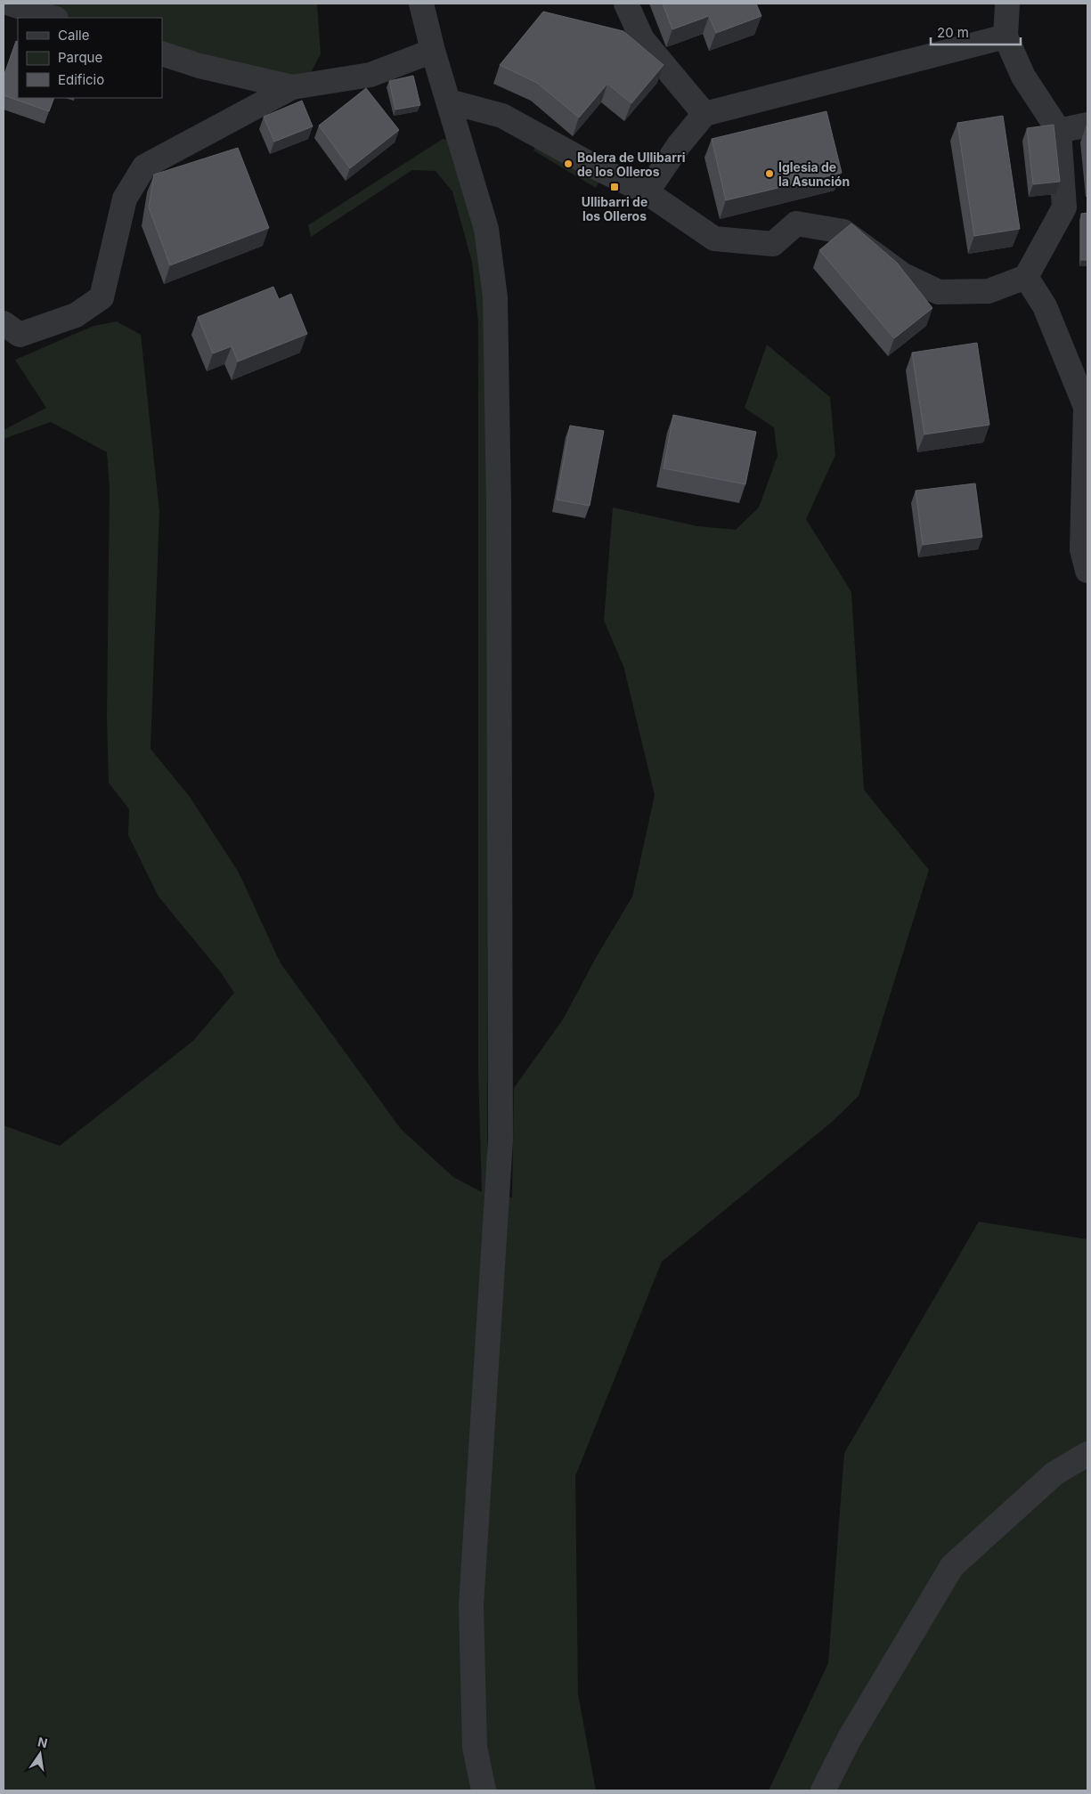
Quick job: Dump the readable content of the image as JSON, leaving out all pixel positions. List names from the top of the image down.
{
  "places": {
    "other": ["Bolera de Ullibarri de los Olleros", "Iglesia de la Asunción"],
    "transit": ["Ullibarri de los Olleros"]
  },
  "legend": ["Calle", "Parque", "Edificio"],
  "scale_bar": "20 m",
  "north": "top"
}
